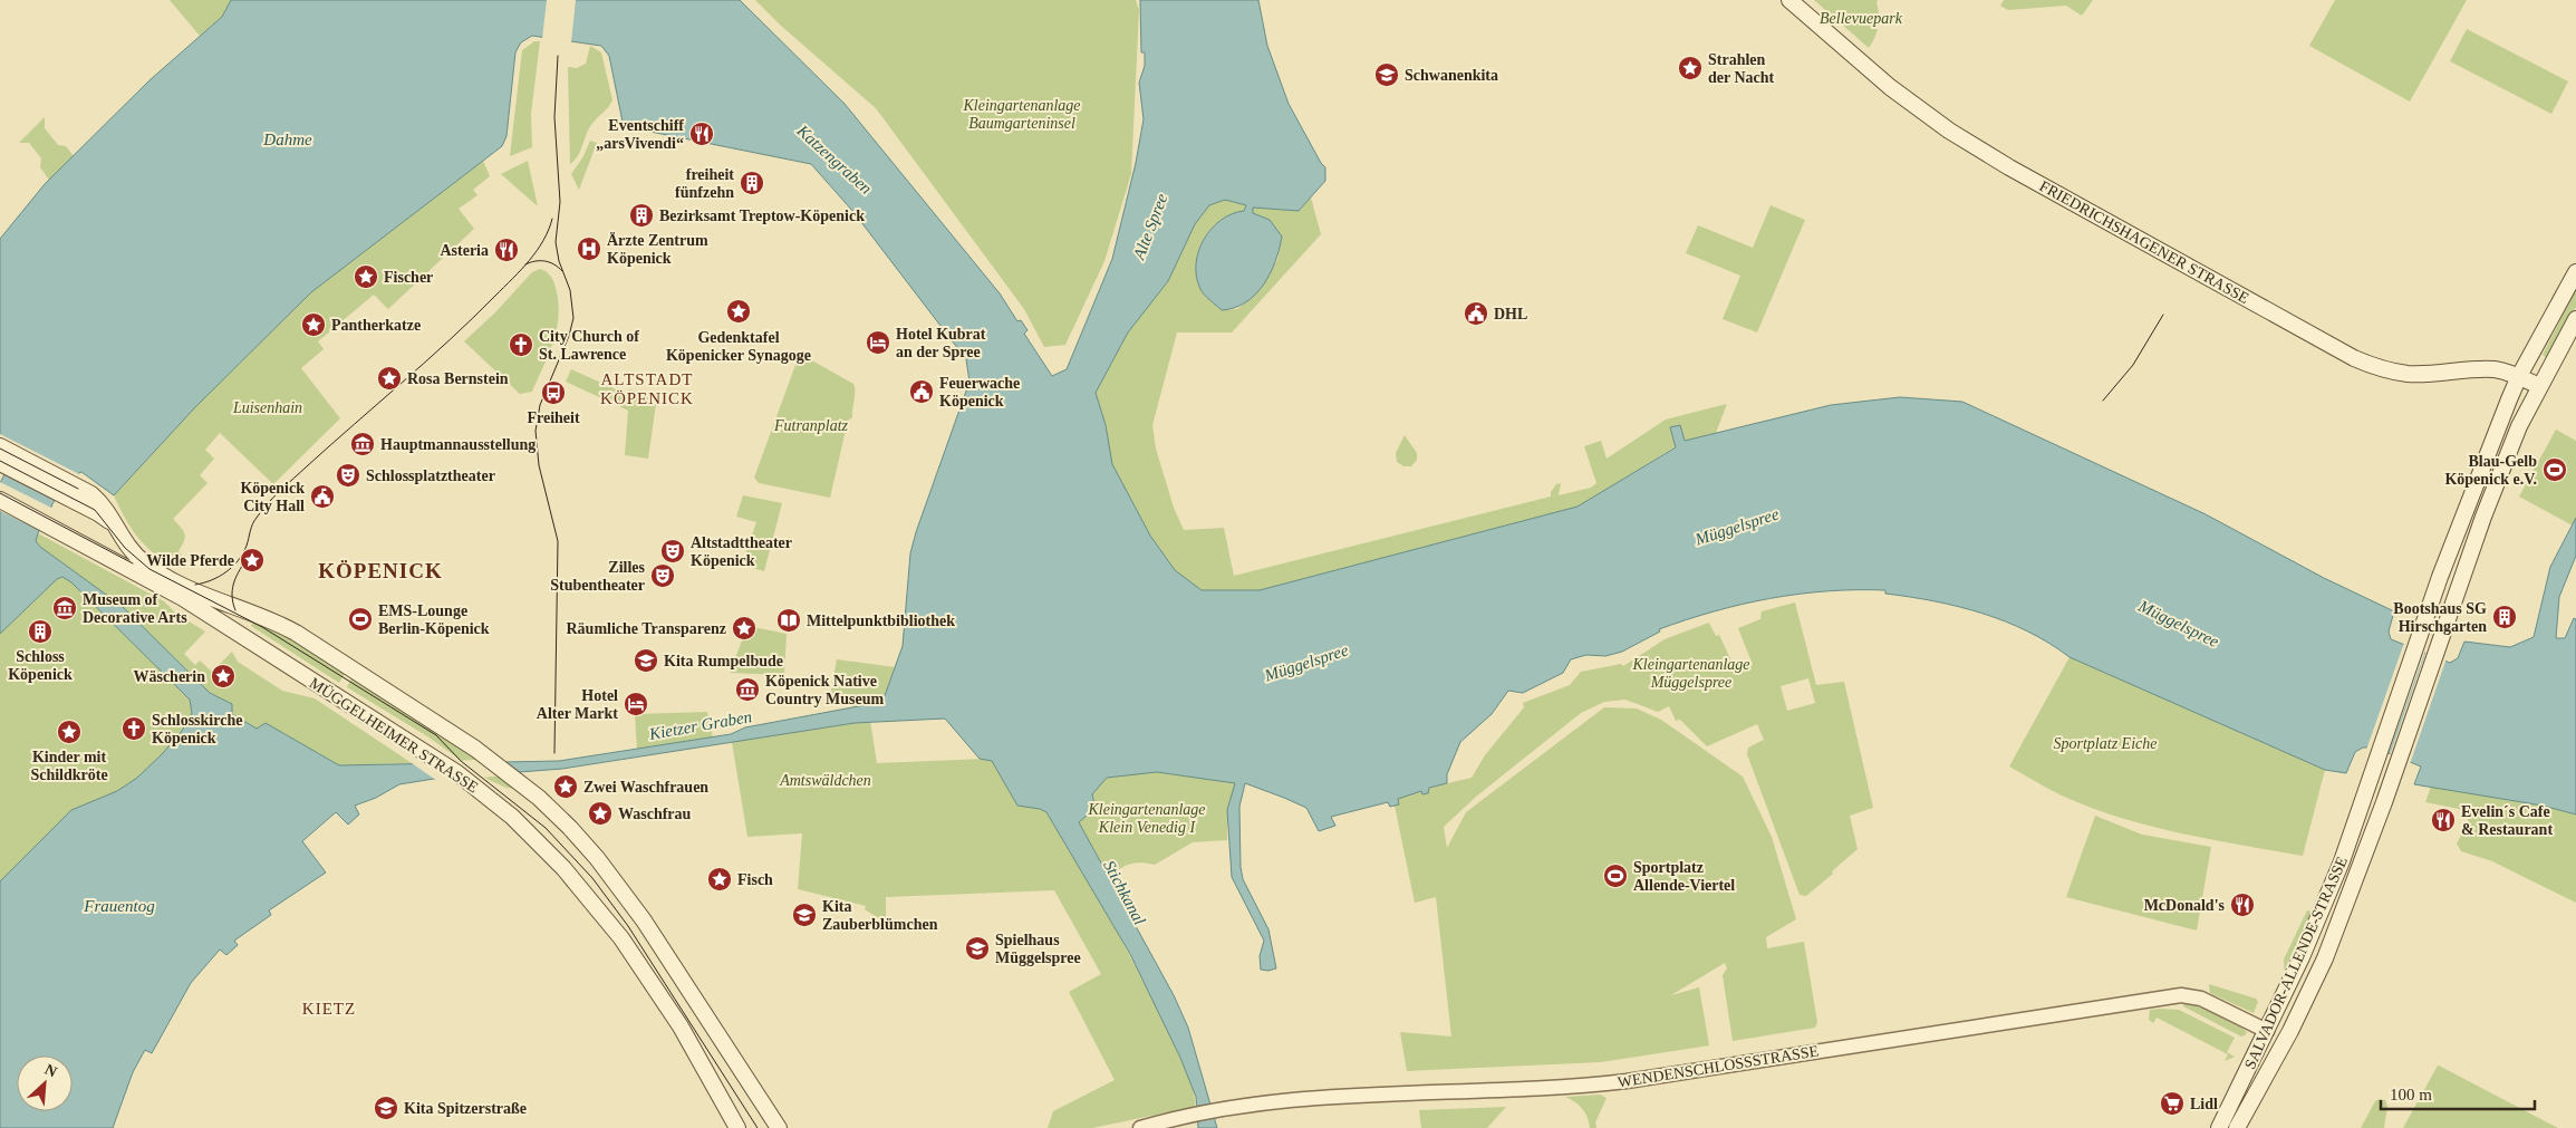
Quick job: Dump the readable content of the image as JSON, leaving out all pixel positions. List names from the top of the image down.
{
  "streets": {
    "main road": [
      "FRIEDRICHSHAGENER STRASSE",
      "MÜGGELHEIMER STRASSE",
      "SALVADOR-ALLENDE-STRASSE",
      "WENDENSCHLOSSSTRASSE"
    ]
  },
  "crossings": [
    ["FRIEDRICHSHAGENER STRASSE", "SALVADOR-ALLENDE-STRASSE"],
    ["SALVADOR-ALLENDE-STRASSE", "WENDENSCHLOSSSTRASSE"]
  ],
  "districts": ["ALTSTADT KÖPENICK", "KÖPENICK", "KIETZ"],
  "water": [
    "Dahme",
    "Katzengraben",
    "Alte Spree",
    "Müggelspree",
    "Kietzer Graben",
    "Stichkanal",
    "Frauentog"
  ],
  "parks": [
    "Bellevuepark",
    "Kleingartenanlage Baumgarteninsel",
    "Luisenhain",
    "Futranplatz",
    "Kleingartenanlage Müggelspree",
    "Sportplatz Eiche",
    "Amtswäldchen",
    "Kleingartenanlage Klein Venedig I"
  ],
  "places": {
    "place": [
      "Strahlen der Nacht",
      "Fischer",
      "Gedenktafel Köpenicker Synagoge",
      "Pantherkatze",
      "Rosa Bernstein",
      "Wilde Pferde",
      "Räumliche Transparenz",
      "Wäscherin",
      "Kinder mit Schildkröte",
      "Zwei Waschfrauen",
      "Waschfrau",
      "Fisch"
    ],
    "school or university": [
      "Schwanenkita",
      "Kita Rumpelbude",
      "Kita Zauberblümchen",
      "Spielhaus Müggelspree",
      "Kita Spitzerstraße"
    ],
    "restaurant": [
      "Eventschiff „arsVivendi“",
      "Asteria",
      "Evelin´s Cafe & Restaurant",
      "McDonald's"
    ],
    "building": [
      "freiheit fünfzehn",
      "Bezirksamt Treptow-Köpenick",
      "Bootshaus SG Hirschgarten",
      "Schloss Köpenick"
    ],
    "hospital": ["Ärzte Zentrum Köpenick"],
    "public building": ["DHL", "Feuerwache Köpenick", "Köpenick City Hall"],
    "hotel": ["Hotel Kubrat an der Spree", "Hotel Alter Markt"],
    "church": ["City Church of St. Lawrence", "Schlosskirche Köpenick"],
    "bus stop": ["Freiheit"],
    "museum": ["Hauptmannausstellung", "Museum of Decorative Arts", "Köpenick Native Country Museum"],
    "sports": ["Blau-Gelb Köpenick e.V.", "EMS-Lounge Berlin-Köpenick", "Sportplatz Allende-Viertel"],
    "theatre": ["Schlossplatztheater", "Altstadttheater Köpenick", "Zilles Stubentheater"],
    "library": ["Mittelpunktbibliothek"],
    "supermarket": ["Lidl"]
  },
  "scale_bar": "100 m",
  "north": "top right"
}
